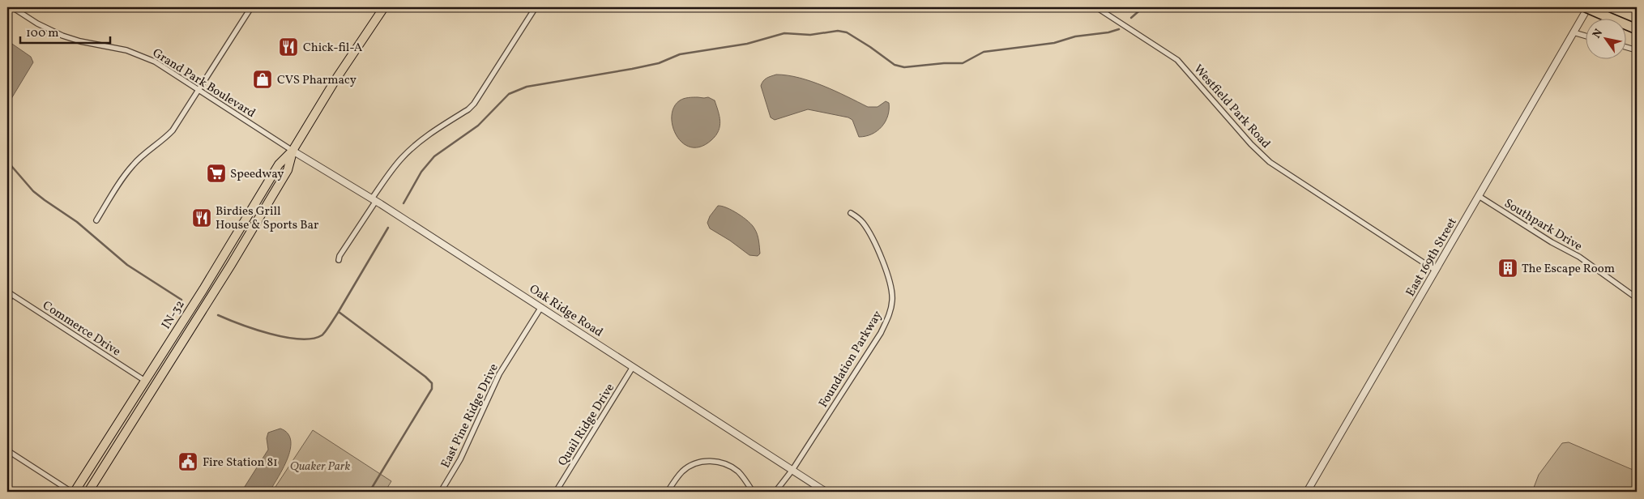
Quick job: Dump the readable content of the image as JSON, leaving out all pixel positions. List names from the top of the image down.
{
  "streets": {
    "main road": ["IN-32"],
    "street": [
      "Grand Park Boulevard",
      "Westfield Park Road",
      "Southpark Drive",
      "East 169th Street",
      "Oak Ridge Road",
      "Commerce Drive",
      "Foundation Parkway",
      "East Pine Ridge Drive",
      "Quail Ridge Drive"
    ]
  },
  "crossings": [
    ["Grand Park Boulevard", "Oak Ridge Road"],
    ["Grand Park Boulevard", "IN-32"],
    ["Westfield Park Road", "East 169th Street"],
    ["Southpark Drive", "East 169th Street"],
    ["Oak Ridge Road", "IN-32"],
    ["Oak Ridge Road", "Foundation Parkway"],
    ["Oak Ridge Road", "East Pine Ridge Drive"],
    ["Oak Ridge Road", "Quail Ridge Drive"],
    ["IN-32", "Commerce Drive"]
  ],
  "parks": ["Quaker Park"],
  "places": {
    "restaurant": ["Chick-fil-A", "Birdies Grill House & Sports Bar"],
    "shop": ["CVS Pharmacy"],
    "supermarket": ["Speedway"],
    "building": ["The Escape Room"],
    "public building": ["Fire Station 81"]
  },
  "scale_bar": "100 m",
  "north": "top left"
}
